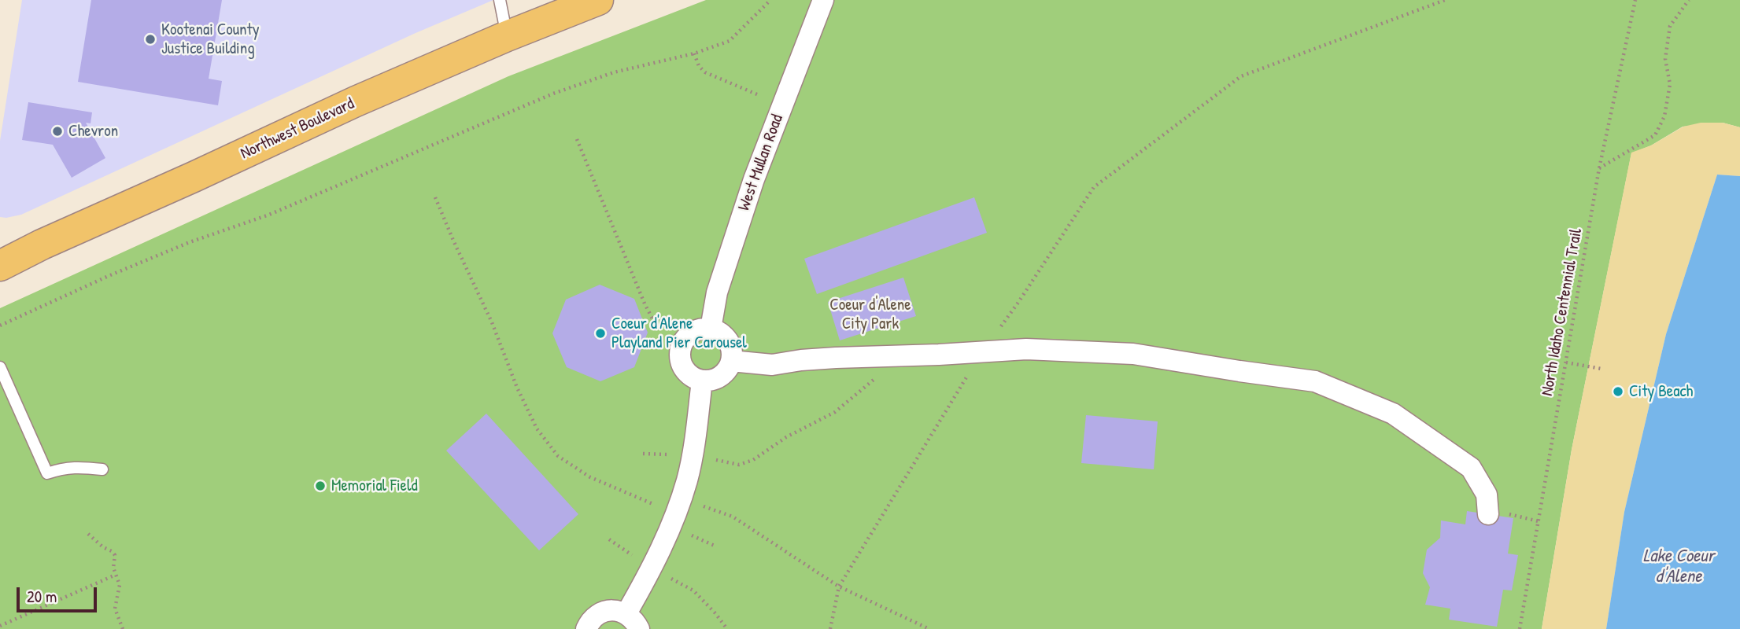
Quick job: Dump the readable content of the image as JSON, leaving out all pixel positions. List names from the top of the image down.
{
  "streets": {
    "main road": ["Northwest Boulevard"],
    "street": ["West Mullan Road"],
    "path": ["North Idaho Centennial Trail"]
  },
  "water": ["Lake Coeur d'Alene"],
  "parks": ["Coeur d'Alene City Park"],
  "places": [
    "Kootenai County Justice Building",
    "Chevron",
    "Coeur d'Alene Playland Pier Carousel",
    "City Beach",
    "Memorial Field"
  ],
  "scale_bar": "20 m"
}
